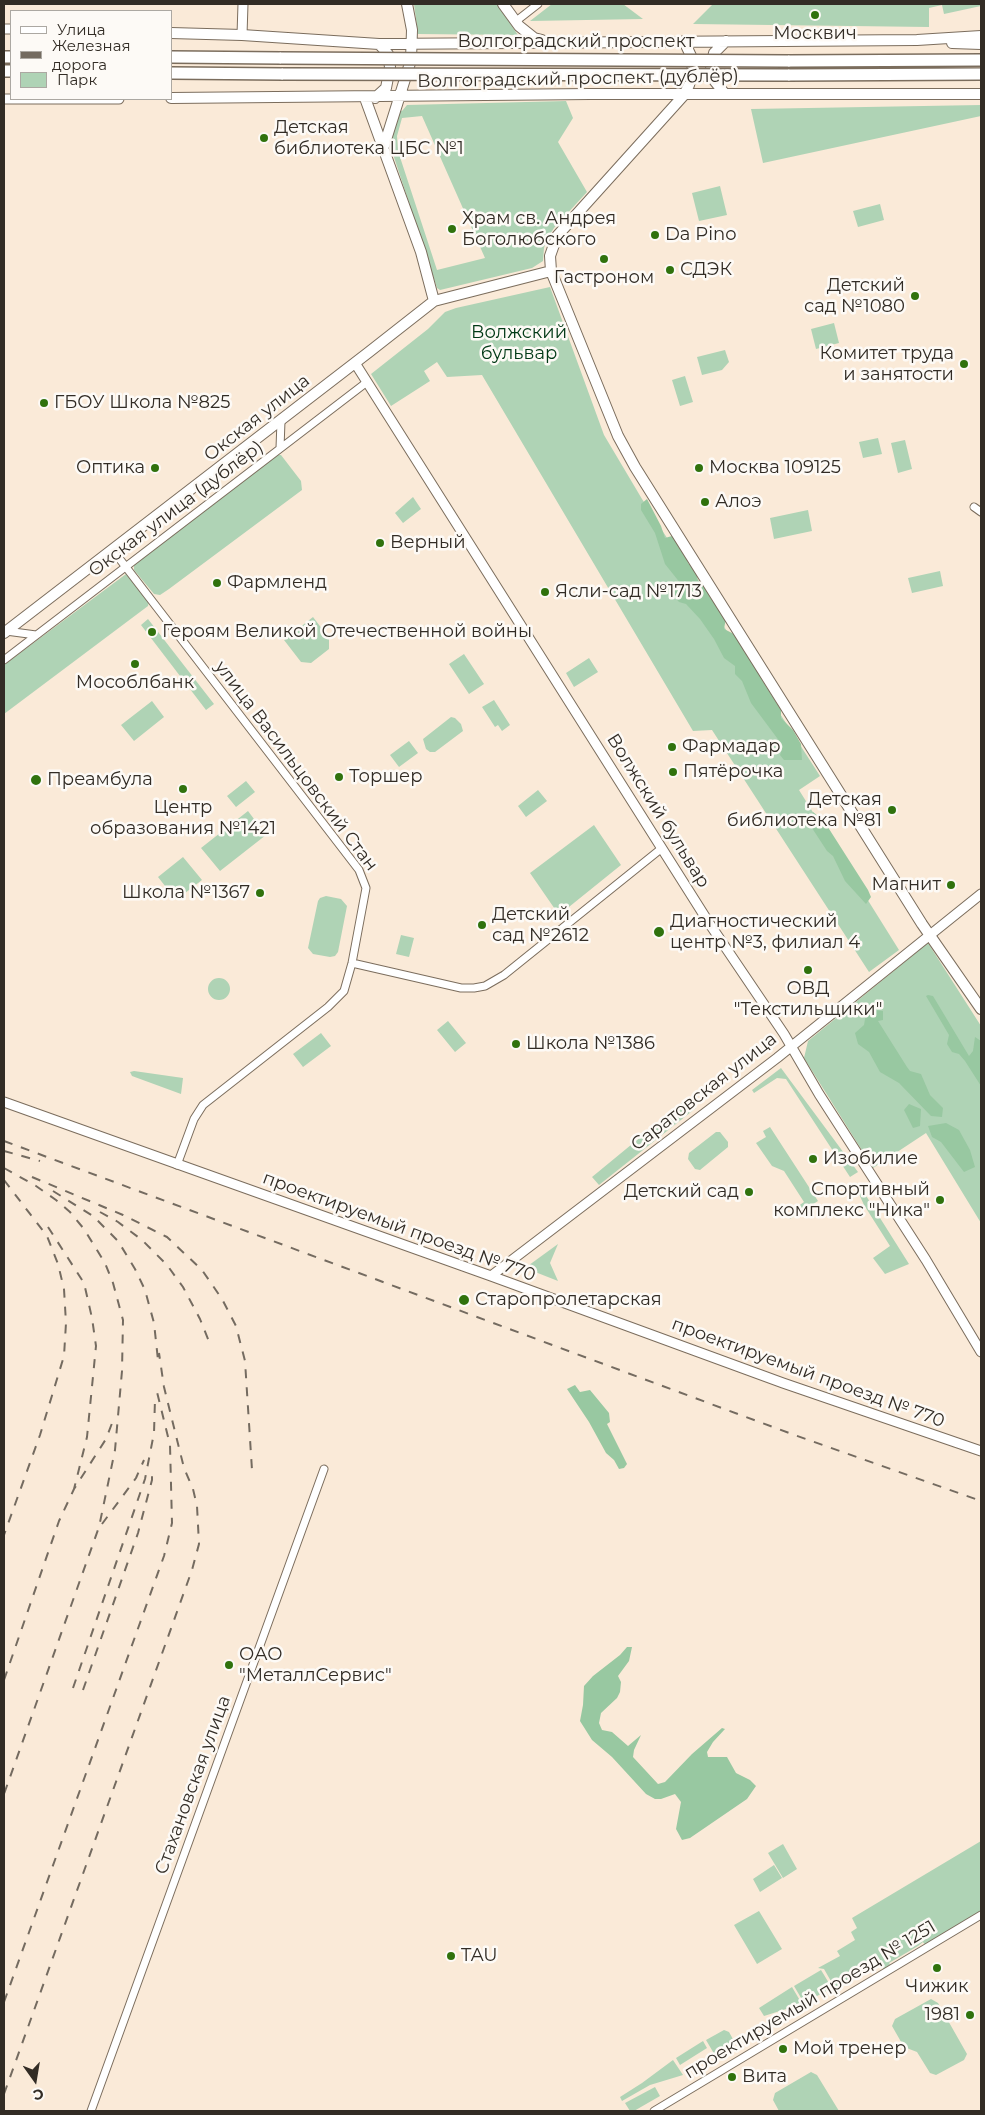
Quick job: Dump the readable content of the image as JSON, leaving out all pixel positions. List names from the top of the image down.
{
  "streets": {
    "main road": ["Волгоградский проспект", "Волгоградский проспект (дублёр)", "Окская улица"],
    "street": [
      "Окская улица (дублёр)",
      "улица Васильцовский Стан",
      "Волжский бульвар",
      "Саратовская улица",
      "проектируемый проезд № 770",
      "Стахановская улица",
      "проектируемый проезд № 1251"
    ]
  },
  "crossings": [
    ["Окская улица", "улица Васильцовский Стан"],
    ["Окская улица", "Волжский бульвар"],
    ["Окская улица (дублёр)", "улица Васильцовский Стан"],
    ["Окская улица (дублёр)", "Волжский бульвар"],
    ["улица Васильцовский Стан", "проектируемый проезд № 770"],
    ["Волжский бульвар", "Саратовская улица"],
    ["Саратовская улица", "проектируемый проезд № 770"]
  ],
  "parks": ["Волжский бульвар"],
  "places": [
    "Москвич",
    "Детская библиотека ЦБС №1",
    "Храм св. Андрея Боголюбского",
    "Da Pino",
    "Гастроном",
    "СДЭК",
    "Детский сад №1080",
    "Комитет труда и занятости",
    "ГБОУ Школа №825",
    "Оптика",
    "Москва 109125",
    "Алоэ",
    "Верный",
    "Фармленд",
    "Ясли-сад №1713",
    "Героям Великой Отечественной войны",
    "Мособлбанк",
    "Фармадар",
    "Пятёрочка",
    "Торшер",
    "Преамбула",
    "Центр образования №1421",
    "Детская библиотека №81",
    "Магнит",
    "Школа №1367",
    "Детский сад №2612",
    "Диагностический центр №3, филиал 4",
    "ОВД \"Текстильщики\"",
    "Школа №1386",
    "Изобилие",
    "Детский сад",
    "Спортивный комплекс \"Ника\"",
    "Старопролетарская",
    "ОАО \"МеталлСервис\"",
    "TAU",
    "Чижик",
    "1981",
    "Мой тренер",
    "Вита"
  ],
  "legend": ["Улица", "Железная дорога", "Парк"],
  "north": "bottom"
}
